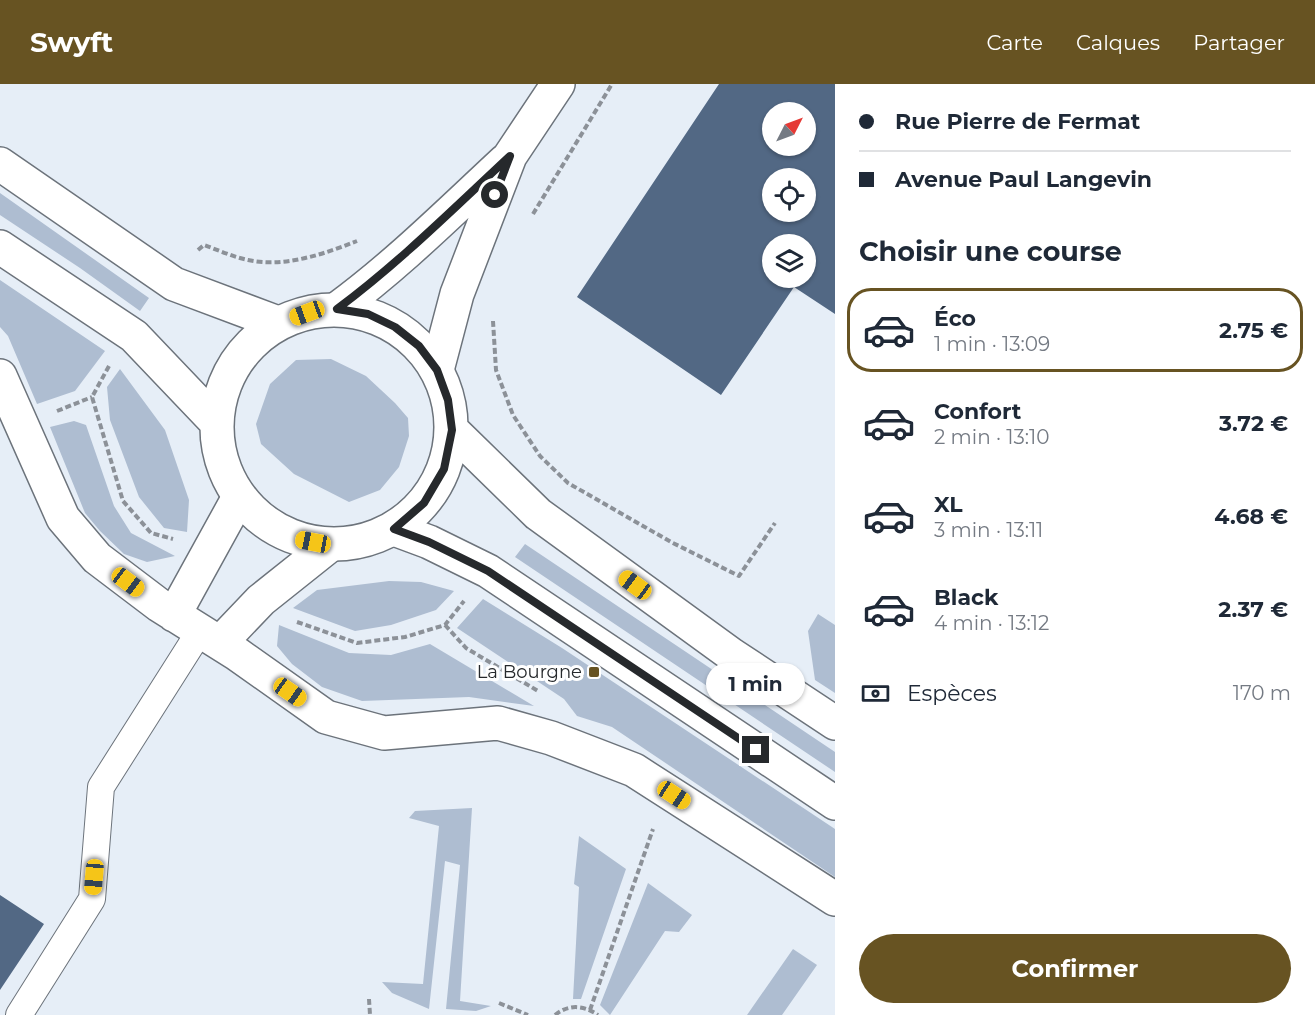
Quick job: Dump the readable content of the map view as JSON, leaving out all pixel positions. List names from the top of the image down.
{
  "places": {
    "transit": ["La Bourgne"]
  },
  "north": "top right",
  "page": {
    "header": "Swyft",
    "nav": ["Carte", "Calques", "Partager"],
    "banner": ["Rue Pierre de Fermat", "Avenue Paul Langevin"],
    "heading": "Choisir une course",
    "list": [
      {
        "name": "Éco",
        "note": "1 min · 13:09",
        "value": "2.75 €"
      },
      {
        "name": "Confort",
        "note": "2 min · 13:10",
        "value": "3.72 €"
      },
      {
        "name": "XL",
        "note": "3 min · 13:11",
        "value": "4.68 €"
      },
      {
        "name": "Black",
        "note": "4 min · 13:12",
        "value": "2.37 €"
      }
    ],
    "pay": ["Espèces", "170 m"],
    "bubble": "1 min",
    "buttons": "Confirmer"
  }
}
